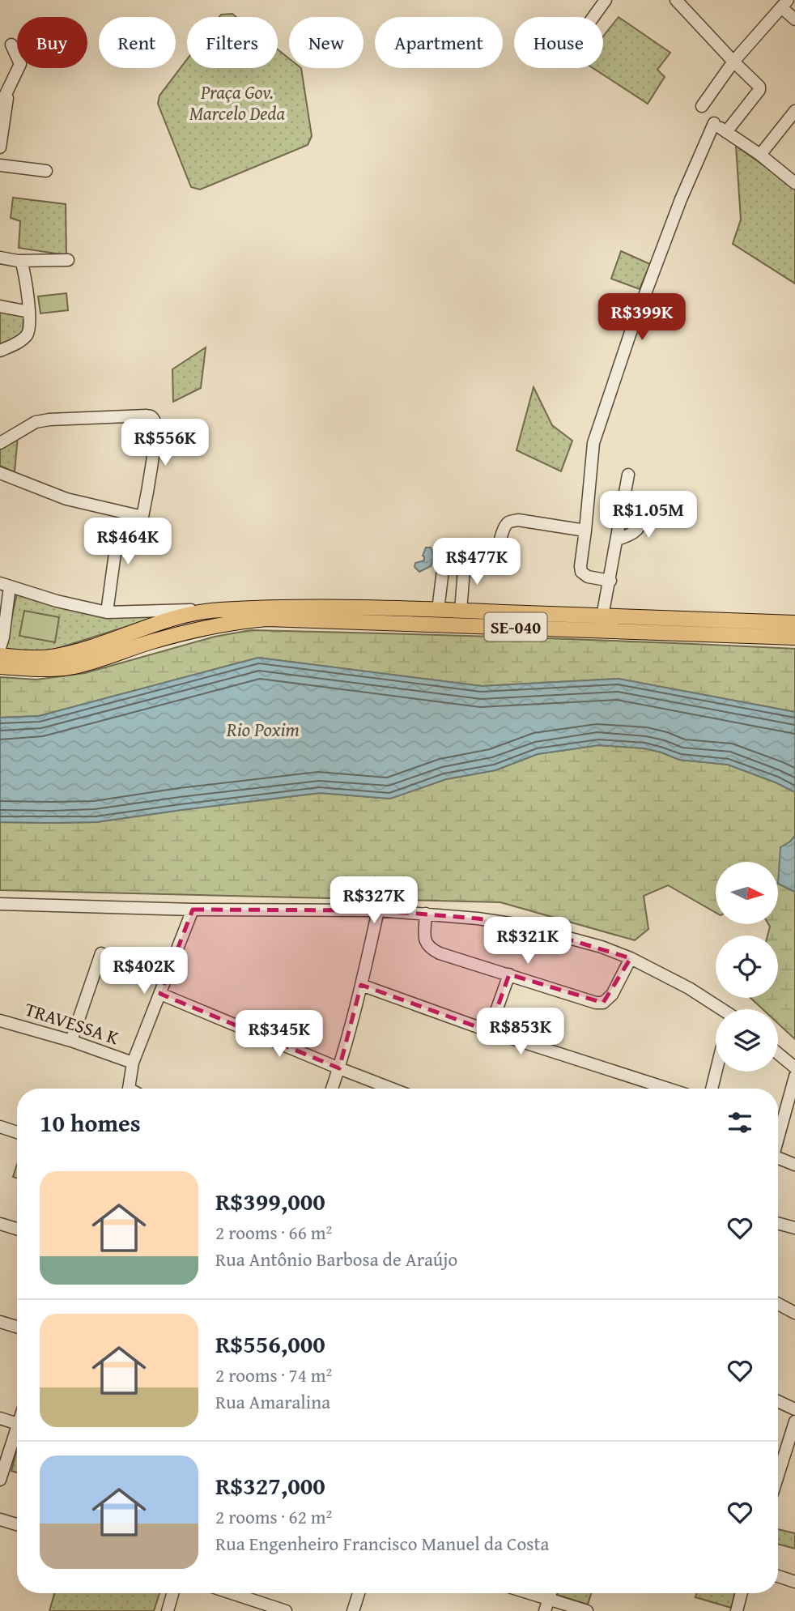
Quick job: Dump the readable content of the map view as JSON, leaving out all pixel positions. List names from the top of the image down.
{
  "streets": {
    "main road": ["SE-040"],
    "street": ["TRAVESSA K"]
  },
  "water": ["Rio Poxim"],
  "parks": ["Praça Gov. Marcelo Deda"],
  "north": "right",
  "page": {
    "chip": [
      "Buy",
      "Rent",
      "Filters",
      "New",
      "Apartment",
      "House"
    ],
    "price": [
      "R$399K",
      "R$556K",
      "R$1.05M",
      "R$464K",
      "R$477K",
      "R$327K",
      "R$321K",
      "R$402K",
      "R$853K",
      "R$345K"
    ],
    "heading": "10 homes",
    "list": [
      {
        "name": "R$399,000",
        "note": "2 rooms · 66 m² · Rua Antônio Barbosa de Araújo"
      },
      {
        "name": "R$556,000",
        "note": "2 rooms · 74 m² · Rua Amaralina"
      },
      {
        "name": "R$327,000",
        "note": "2 rooms · 62 m² · Rua Engenheiro Francisco Manuel da Costa"
      }
    ]
  }
}
